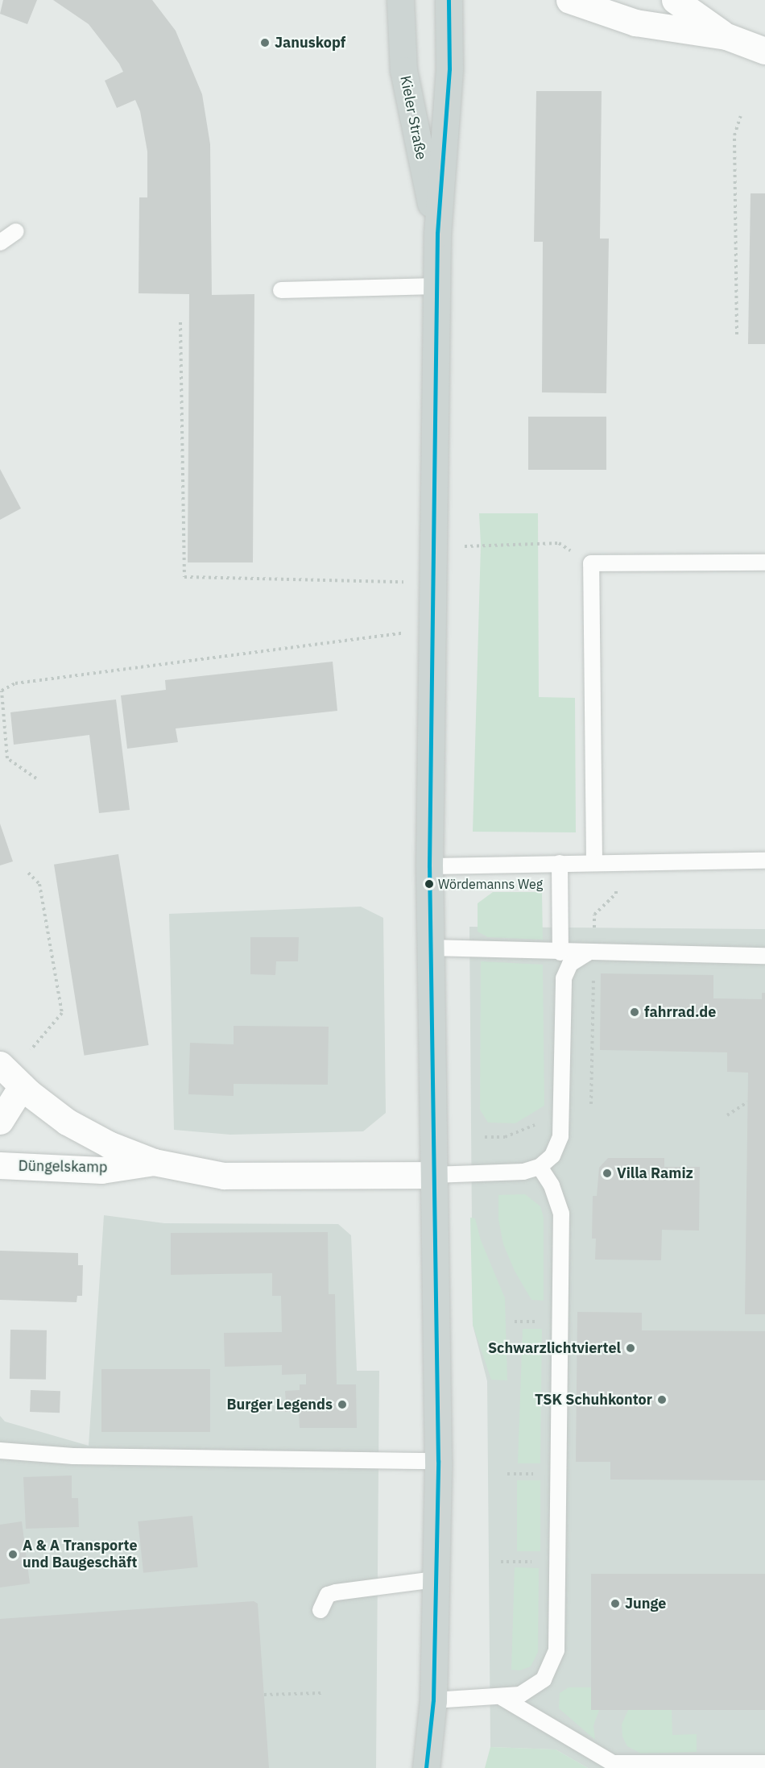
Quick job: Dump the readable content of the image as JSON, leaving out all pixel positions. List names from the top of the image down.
{
  "streets": {
    "main road": ["Kieler Straße"],
    "street": ["Düngelskamp"]
  },
  "places": [
    "Januskopf",
    "Wördemanns Weg",
    "fahrrad.de",
    "Villa Ramiz",
    "Schwarzlichtviertel",
    "TSK Schuhkontor",
    "Burger Legends",
    "A & A Transporte und Baugeschäft",
    "Junge"
  ]
}
